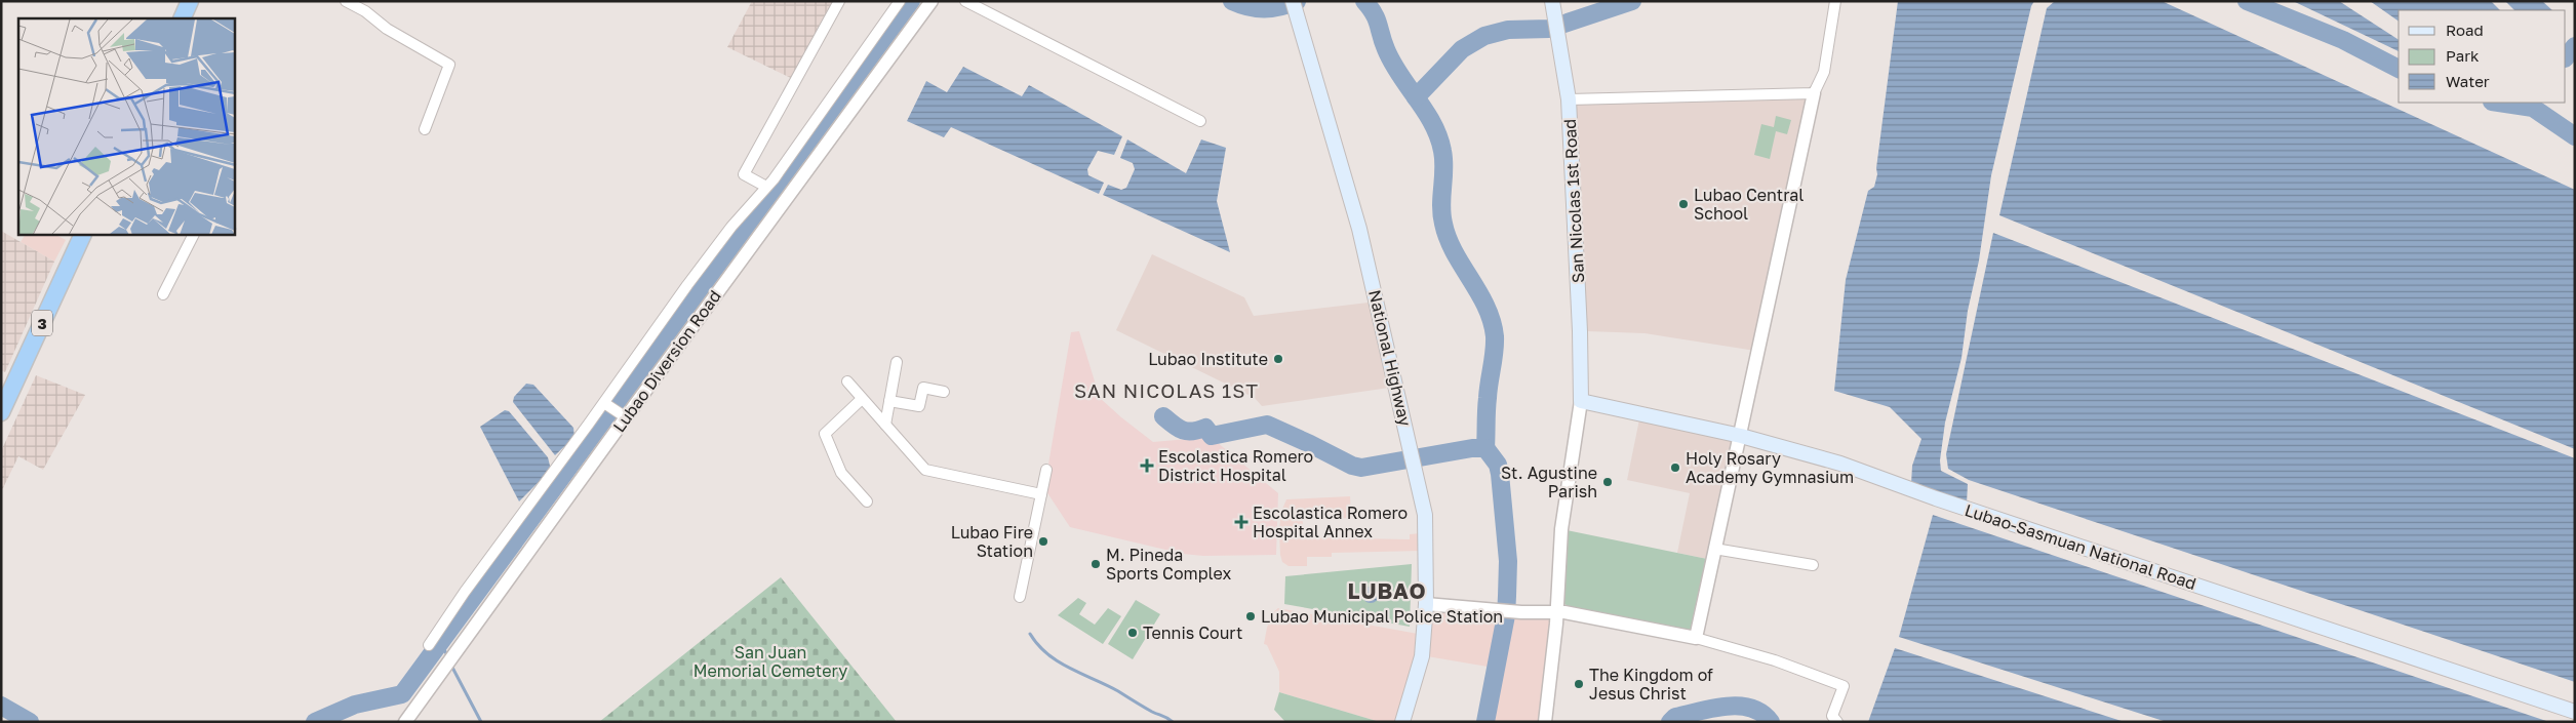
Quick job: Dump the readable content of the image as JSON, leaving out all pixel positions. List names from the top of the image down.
{
  "streets": {
    "highway": ["3"],
    "main road": ["San Nicolas 1st Road", "National Highway", "Lubao-Sasmuan National Road"],
    "street": ["Lubao Diversion Road"]
  },
  "crossings": [
    ["San Nicolas 1st Road", "Lubao-Sasmuan National Road"]
  ],
  "districts": ["SAN NICOLAS 1ST", "LUBAO"],
  "parks": ["San Juan Memorial Cemetery"],
  "places": {
    "other": [
      "Lubao Central School",
      "Lubao Institute",
      "Holy Rosary Academy Gymnasium",
      "St. Agustine Parish",
      "Lubao Fire Station",
      "M. Pineda Sports Complex",
      "Lubao Municipal Police Station",
      "Tennis Court",
      "The Kingdom of Jesus Christ"
    ],
    "health": ["Escolastica Romero District Hospital", "Escolastica Romero Hospital Annex"]
  },
  "legend": ["Road", "Park", "Water"]
}
